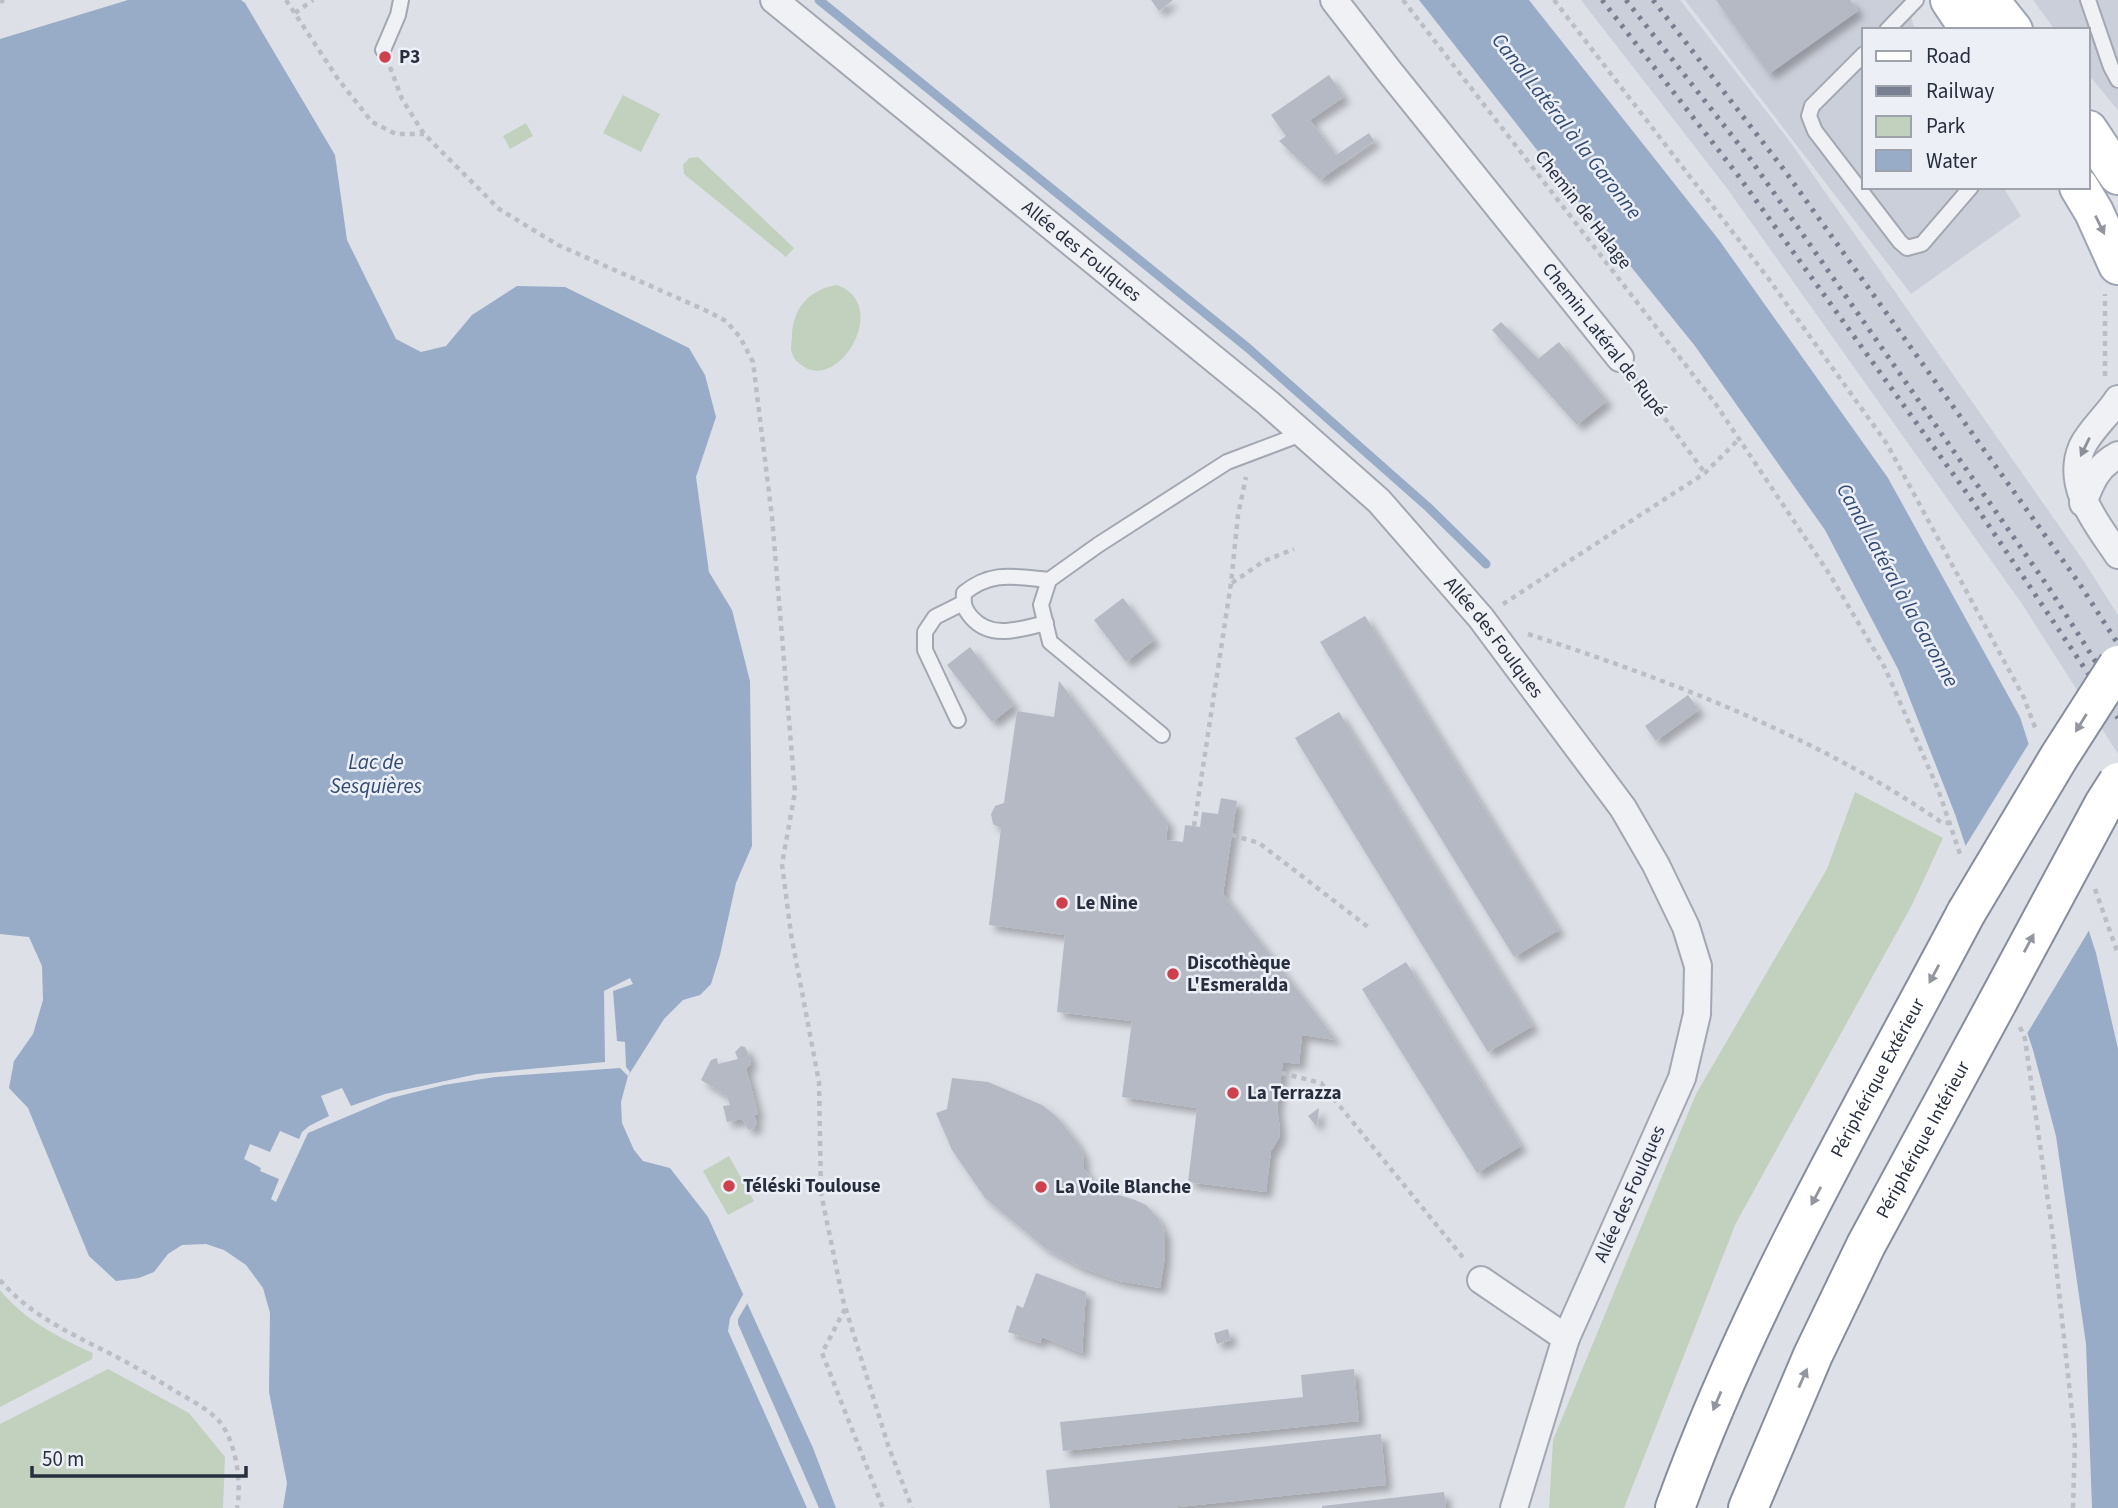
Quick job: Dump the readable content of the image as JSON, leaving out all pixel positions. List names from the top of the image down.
{
  "streets": {
    "main road": ["Périphérique Extérieur", "Périphérique Intérieur"],
    "street": ["Allée des Foulques", "Chemin Latéral de Rupé"],
    "path": ["Chemin de Halage"]
  },
  "crossings": [
    ["Chemin de Halage", "Chemin Latéral de Rupé"]
  ],
  "one_way": ["Périphérique Extérieur", "Périphérique Intérieur"],
  "water": ["Canal Latéral à la Garonne", "Lac de Sesquières"],
  "places": [
    "P3",
    "Le Nine",
    "Discothèque L'Esmeralda",
    "La Terrazza",
    "Téléski Toulouse",
    "La Voile Blanche"
  ],
  "legend": [
    "Road",
    "Railway",
    "Park",
    "Water"
  ],
  "scale_bar": "50 m"
}
